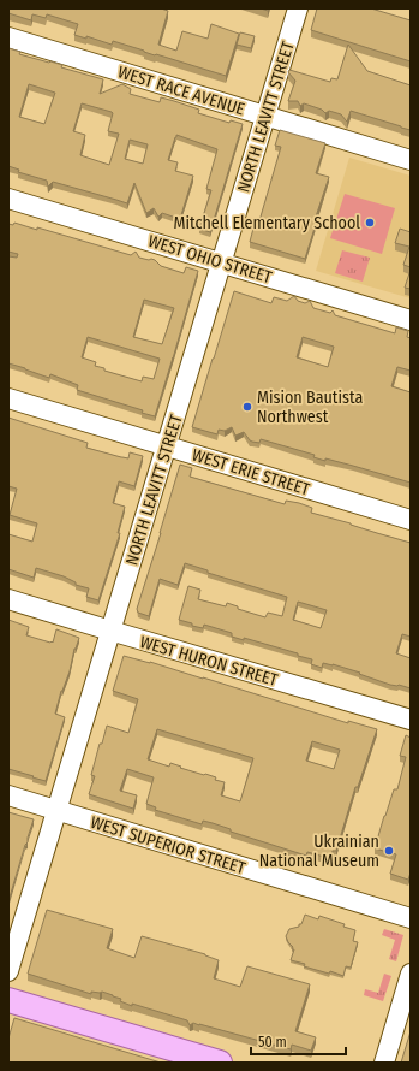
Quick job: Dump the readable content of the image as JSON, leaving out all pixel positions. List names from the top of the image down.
{
  "streets": {
    "street": [
      "WEST RACE AVENUE",
      "NORTH LEAVITT STREET",
      "WEST OHIO STREET",
      "WEST ERIE STREET",
      "WEST HURON STREET",
      "WEST SUPERIOR STREET"
    ]
  },
  "crossings": [
    ["WEST RACE AVENUE", "NORTH LEAVITT STREET"],
    ["NORTH LEAVITT STREET", "WEST OHIO STREET"],
    ["NORTH LEAVITT STREET", "WEST ERIE STREET"],
    ["NORTH LEAVITT STREET", "WEST HURON STREET"],
    ["NORTH LEAVITT STREET", "WEST SUPERIOR STREET"]
  ],
  "places": ["Mitchell Elementary School", "Mision Bautista Northwest", "Ukrainian National Museum"],
  "scale_bar": "50 m"
}
